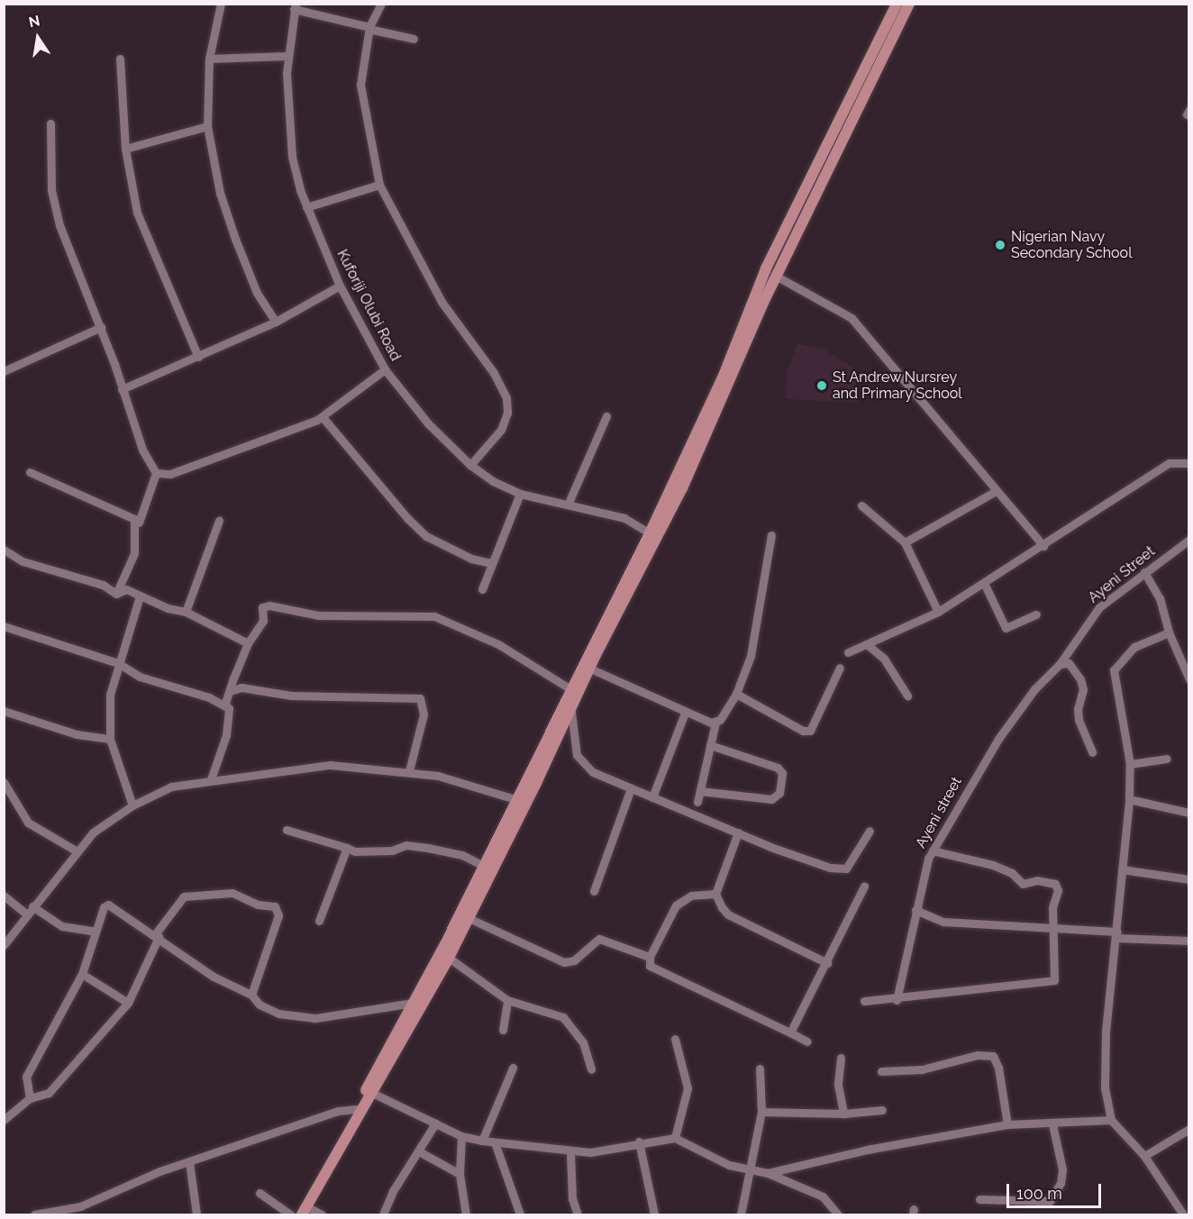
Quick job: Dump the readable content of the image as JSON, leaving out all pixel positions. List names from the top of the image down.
{
  "streets": {
    "street": ["Kuforiji Olubi Road", "Ayeni Street", "Ayeni street"]
  },
  "crossings": [
    ["Ayeni Street", "Ayeni street"]
  ],
  "places": ["Nigerian Navy Secondary School", "St Andrew Nursrey and Primary School"],
  "scale_bar": "100 m",
  "north": "top"
}
